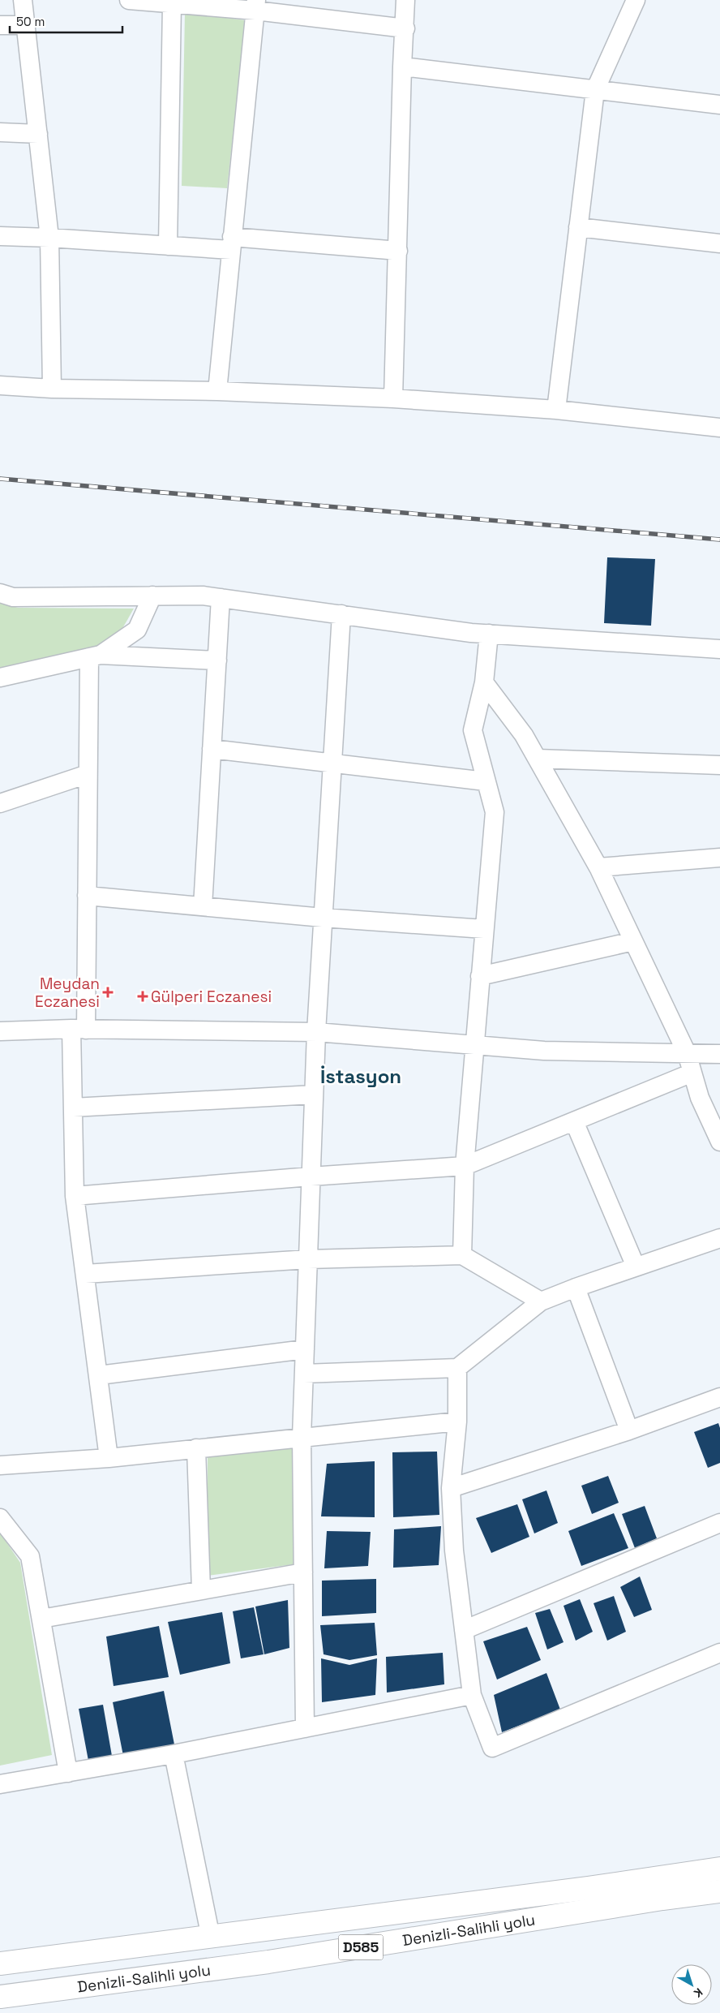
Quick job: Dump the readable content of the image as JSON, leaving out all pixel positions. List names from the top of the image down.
{
  "streets": {
    "highway": ["Denizli-Salihli yolu", "D585"]
  },
  "crossings": [
    ["Denizli-Salihli yolu", "D585"]
  ],
  "districts": ["İstasyon"],
  "places": {
    "health": ["Meydan Eczanesi", "Gülperi Eczanesi"]
  },
  "scale_bar": "50 m",
  "north": "bottom right"
}
